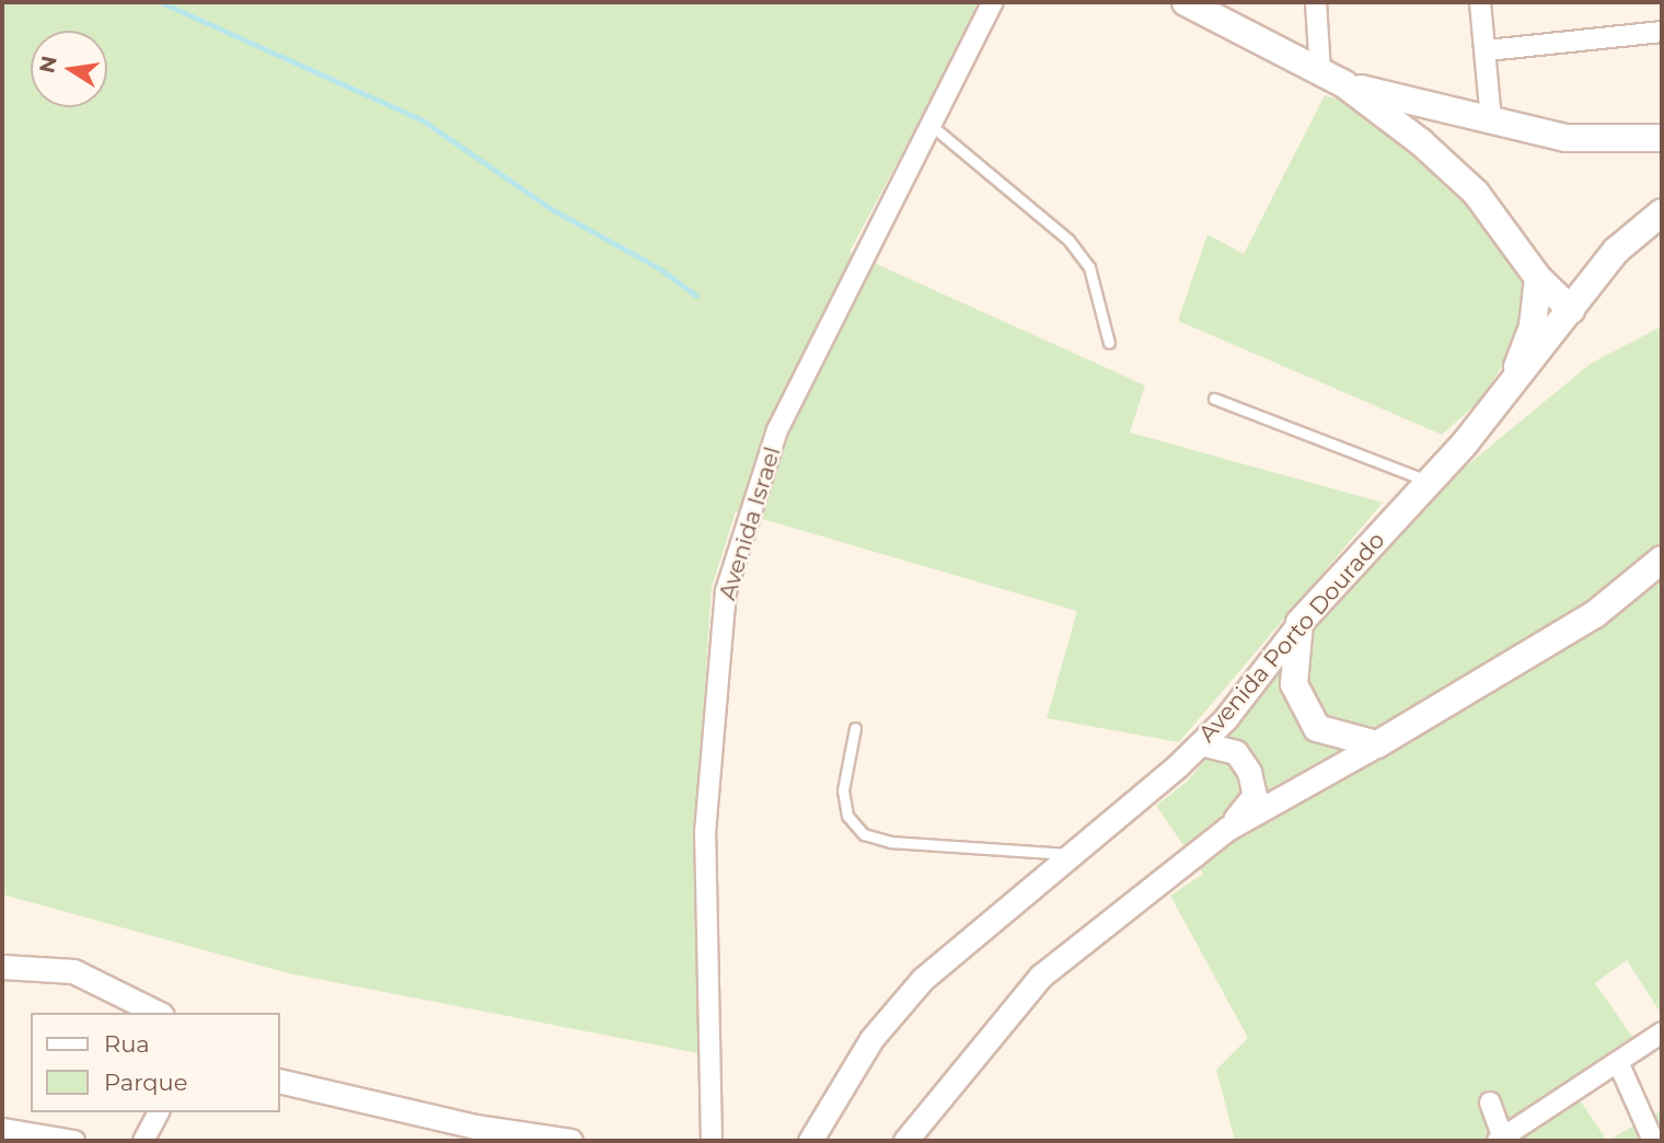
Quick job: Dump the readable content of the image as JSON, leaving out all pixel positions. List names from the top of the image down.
{
  "streets": {
    "main road": ["Avenida Porto Dourado"],
    "street": ["Avenida Israel"]
  },
  "legend": ["Rua", "Parque"],
  "north": "left"
}
